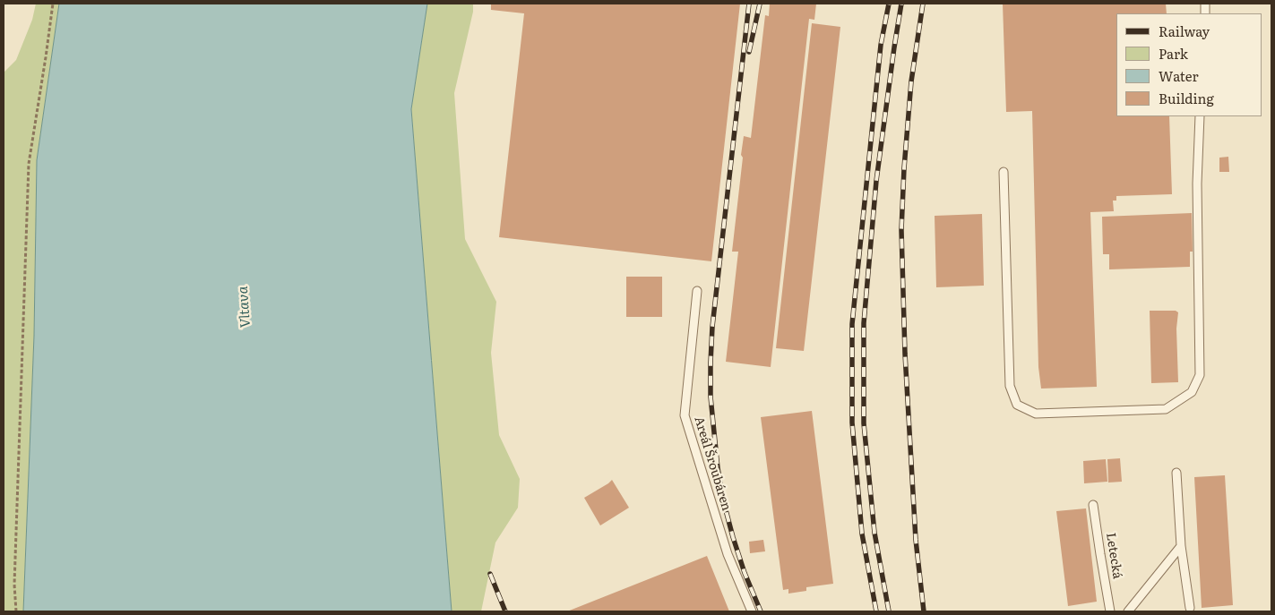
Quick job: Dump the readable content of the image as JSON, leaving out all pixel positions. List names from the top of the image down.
{
  "streets": {
    "lane": ["Areál Šroubáren", "Letecká"]
  },
  "water": ["Vltava"],
  "legend": [
    "Railway",
    "Park",
    "Water",
    "Building"
  ]
}
